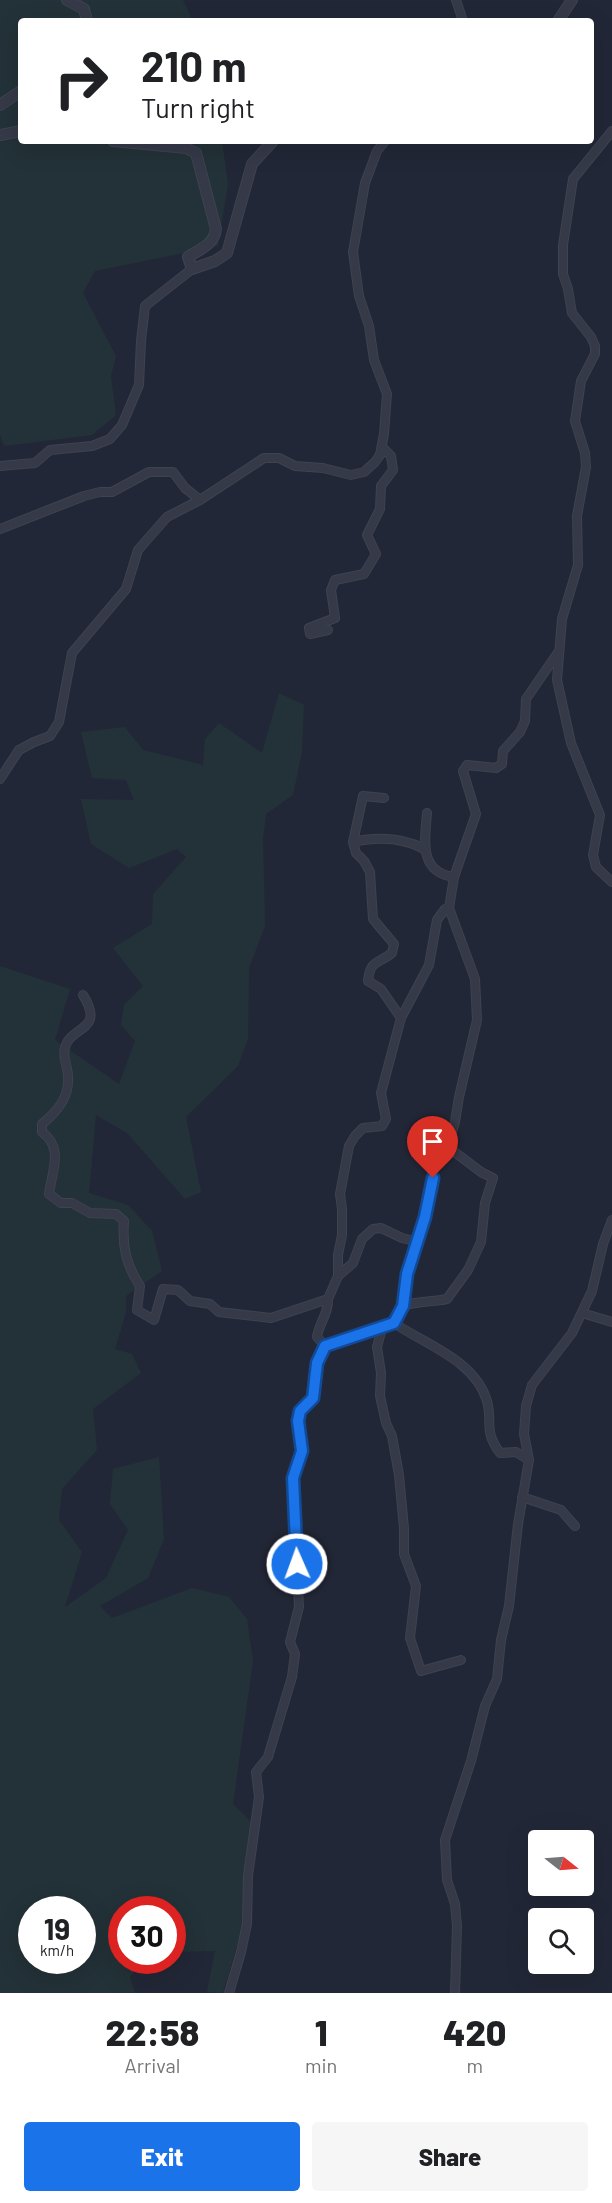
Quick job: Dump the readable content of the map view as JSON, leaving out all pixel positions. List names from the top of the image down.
{
  "north": "right",
  "page": {
    "turn": ["210 m", "Turn right"],
    "speed": "19 km/h",
    "limit": "30",
    "eta": [
      "22:58",
      "Arrival",
      "1",
      "min",
      "420",
      "m"
    ],
    "buttons": ["Exit", "Share"]
  }
}
